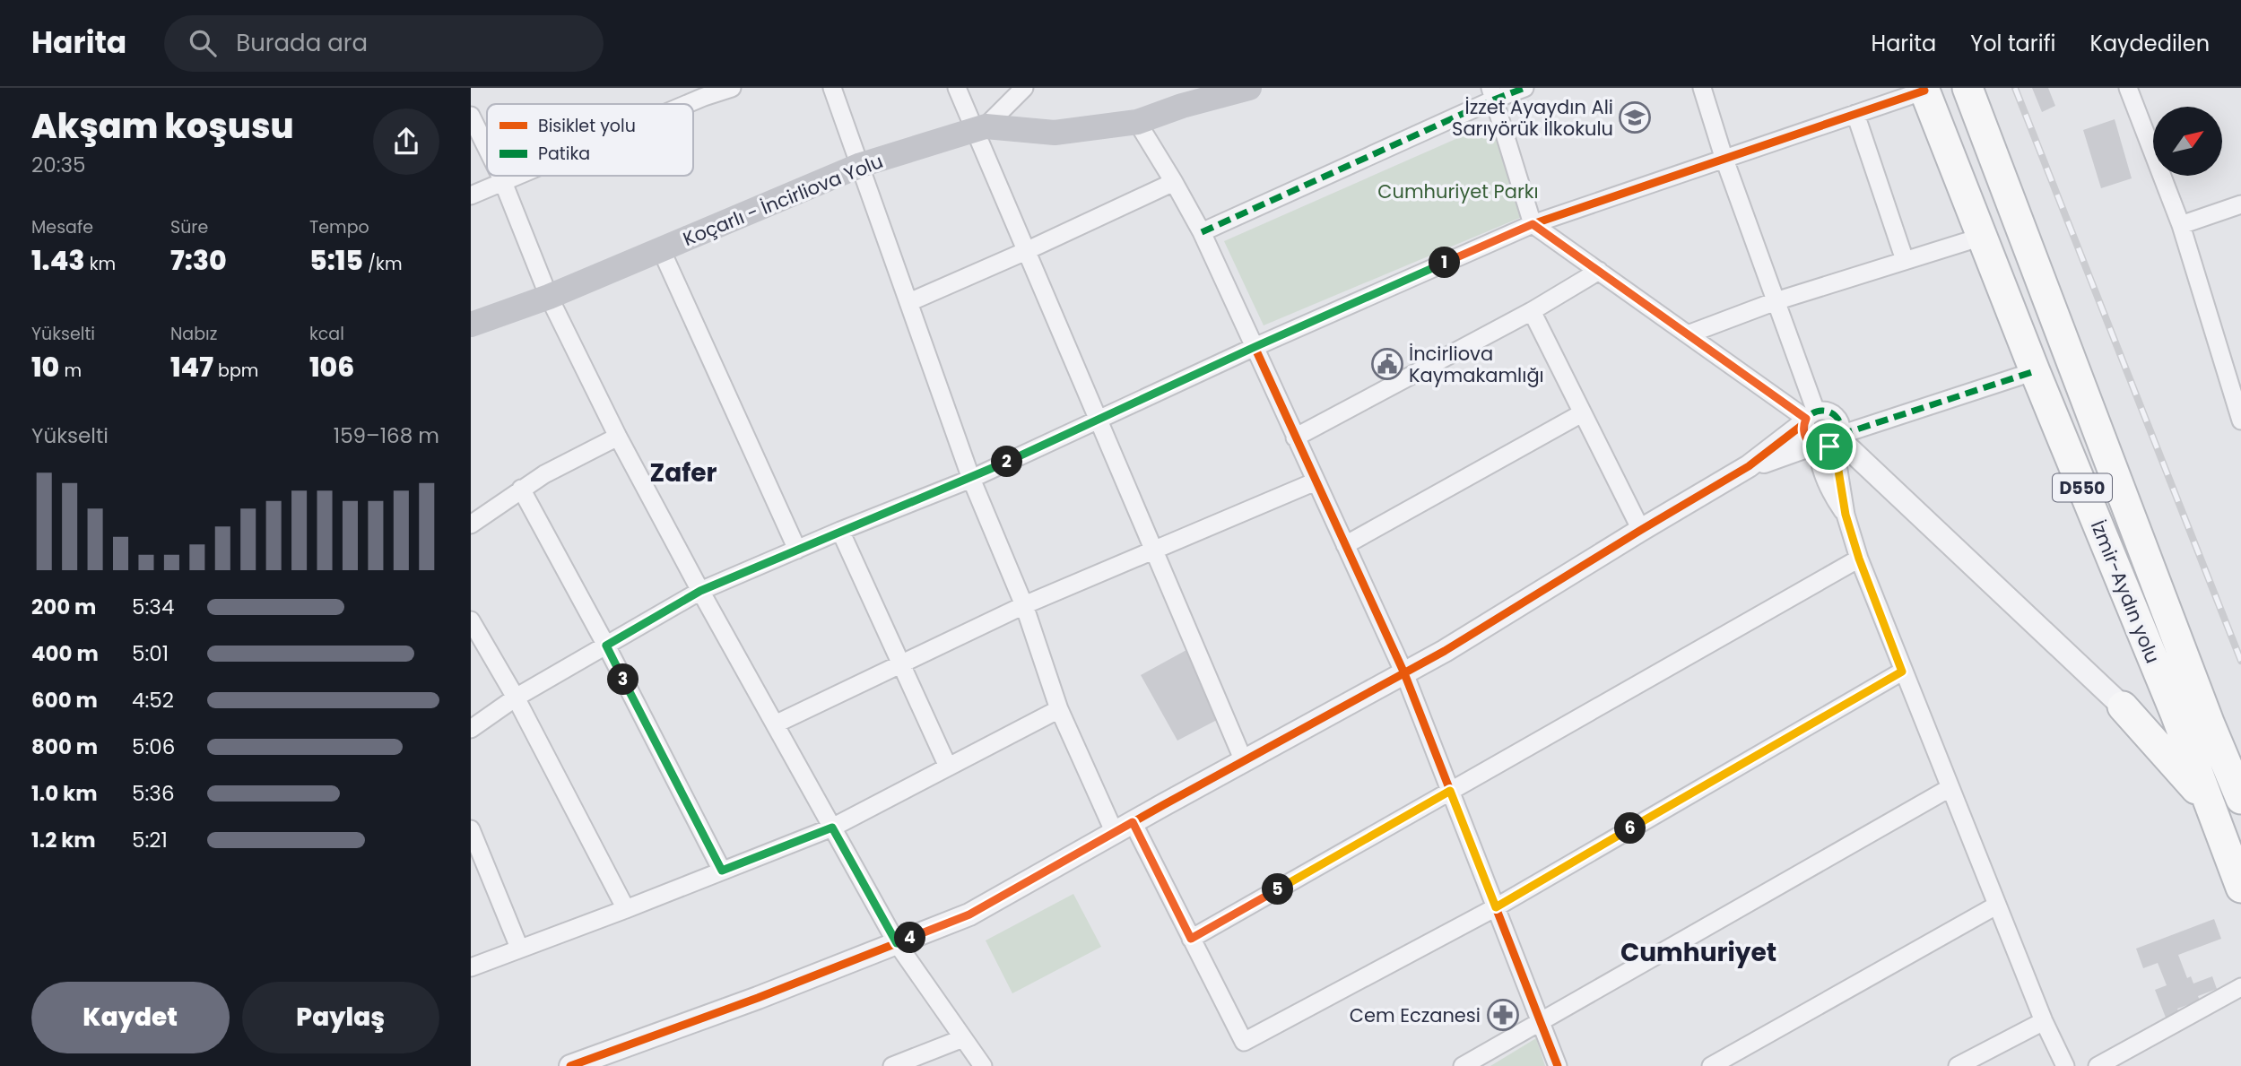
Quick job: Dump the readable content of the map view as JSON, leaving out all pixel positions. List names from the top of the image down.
{
  "streets": {
    "highway": ["D550", "İzmir-Aydın yolu"],
    "main road": ["Koçarlı - İncirliova Yolu"]
  },
  "districts": ["Zafer", "Cumhuriyet"],
  "parks": ["Cumhuriyet Parkı"],
  "places": {
    "school or university": ["İzzet Ayaydın Ali Sarıyörük İlkokulu"],
    "public building": ["İncirliova Kaymakamlığı"],
    "pharmacy": ["Cem Eczanesi"]
  },
  "legend": ["Bisiklet yolu", "Patika"],
  "north": "top right",
  "page": {
    "header": "Harita",
    "search": "Burada ara",
    "nav": ["Harita", "Yol tarifi", "Kaydedilen"],
    "heading": ["Akşam koşusu", "20:35"],
    "stats": [
      ["Mesafe", "1.43 km"],
      ["Süre", "7:30"],
      ["Tempo", "5:15 /km"],
      ["Yükselti", "10 m"],
      ["Nabız", "147 bpm"],
      ["kcal", "106"]
    ],
    "pins": [
      "1",
      "2",
      "3",
      "6",
      "5",
      "4"
    ],
    "chart": ["Yükselti", "159–168 m"],
    "list": [
      {
        "name": "200 m",
        "note": "5:34"
      },
      {
        "name": "400 m",
        "note": "5:01"
      },
      {
        "name": "600 m",
        "note": "4:52"
      },
      {
        "name": "800 m",
        "note": "5:06"
      },
      {
        "name": "1.0 km",
        "note": "5:36"
      },
      {
        "name": "1.2 km",
        "note": "5:21"
      }
    ],
    "buttons": ["Kaydet", "Paylaş"]
  }
}
